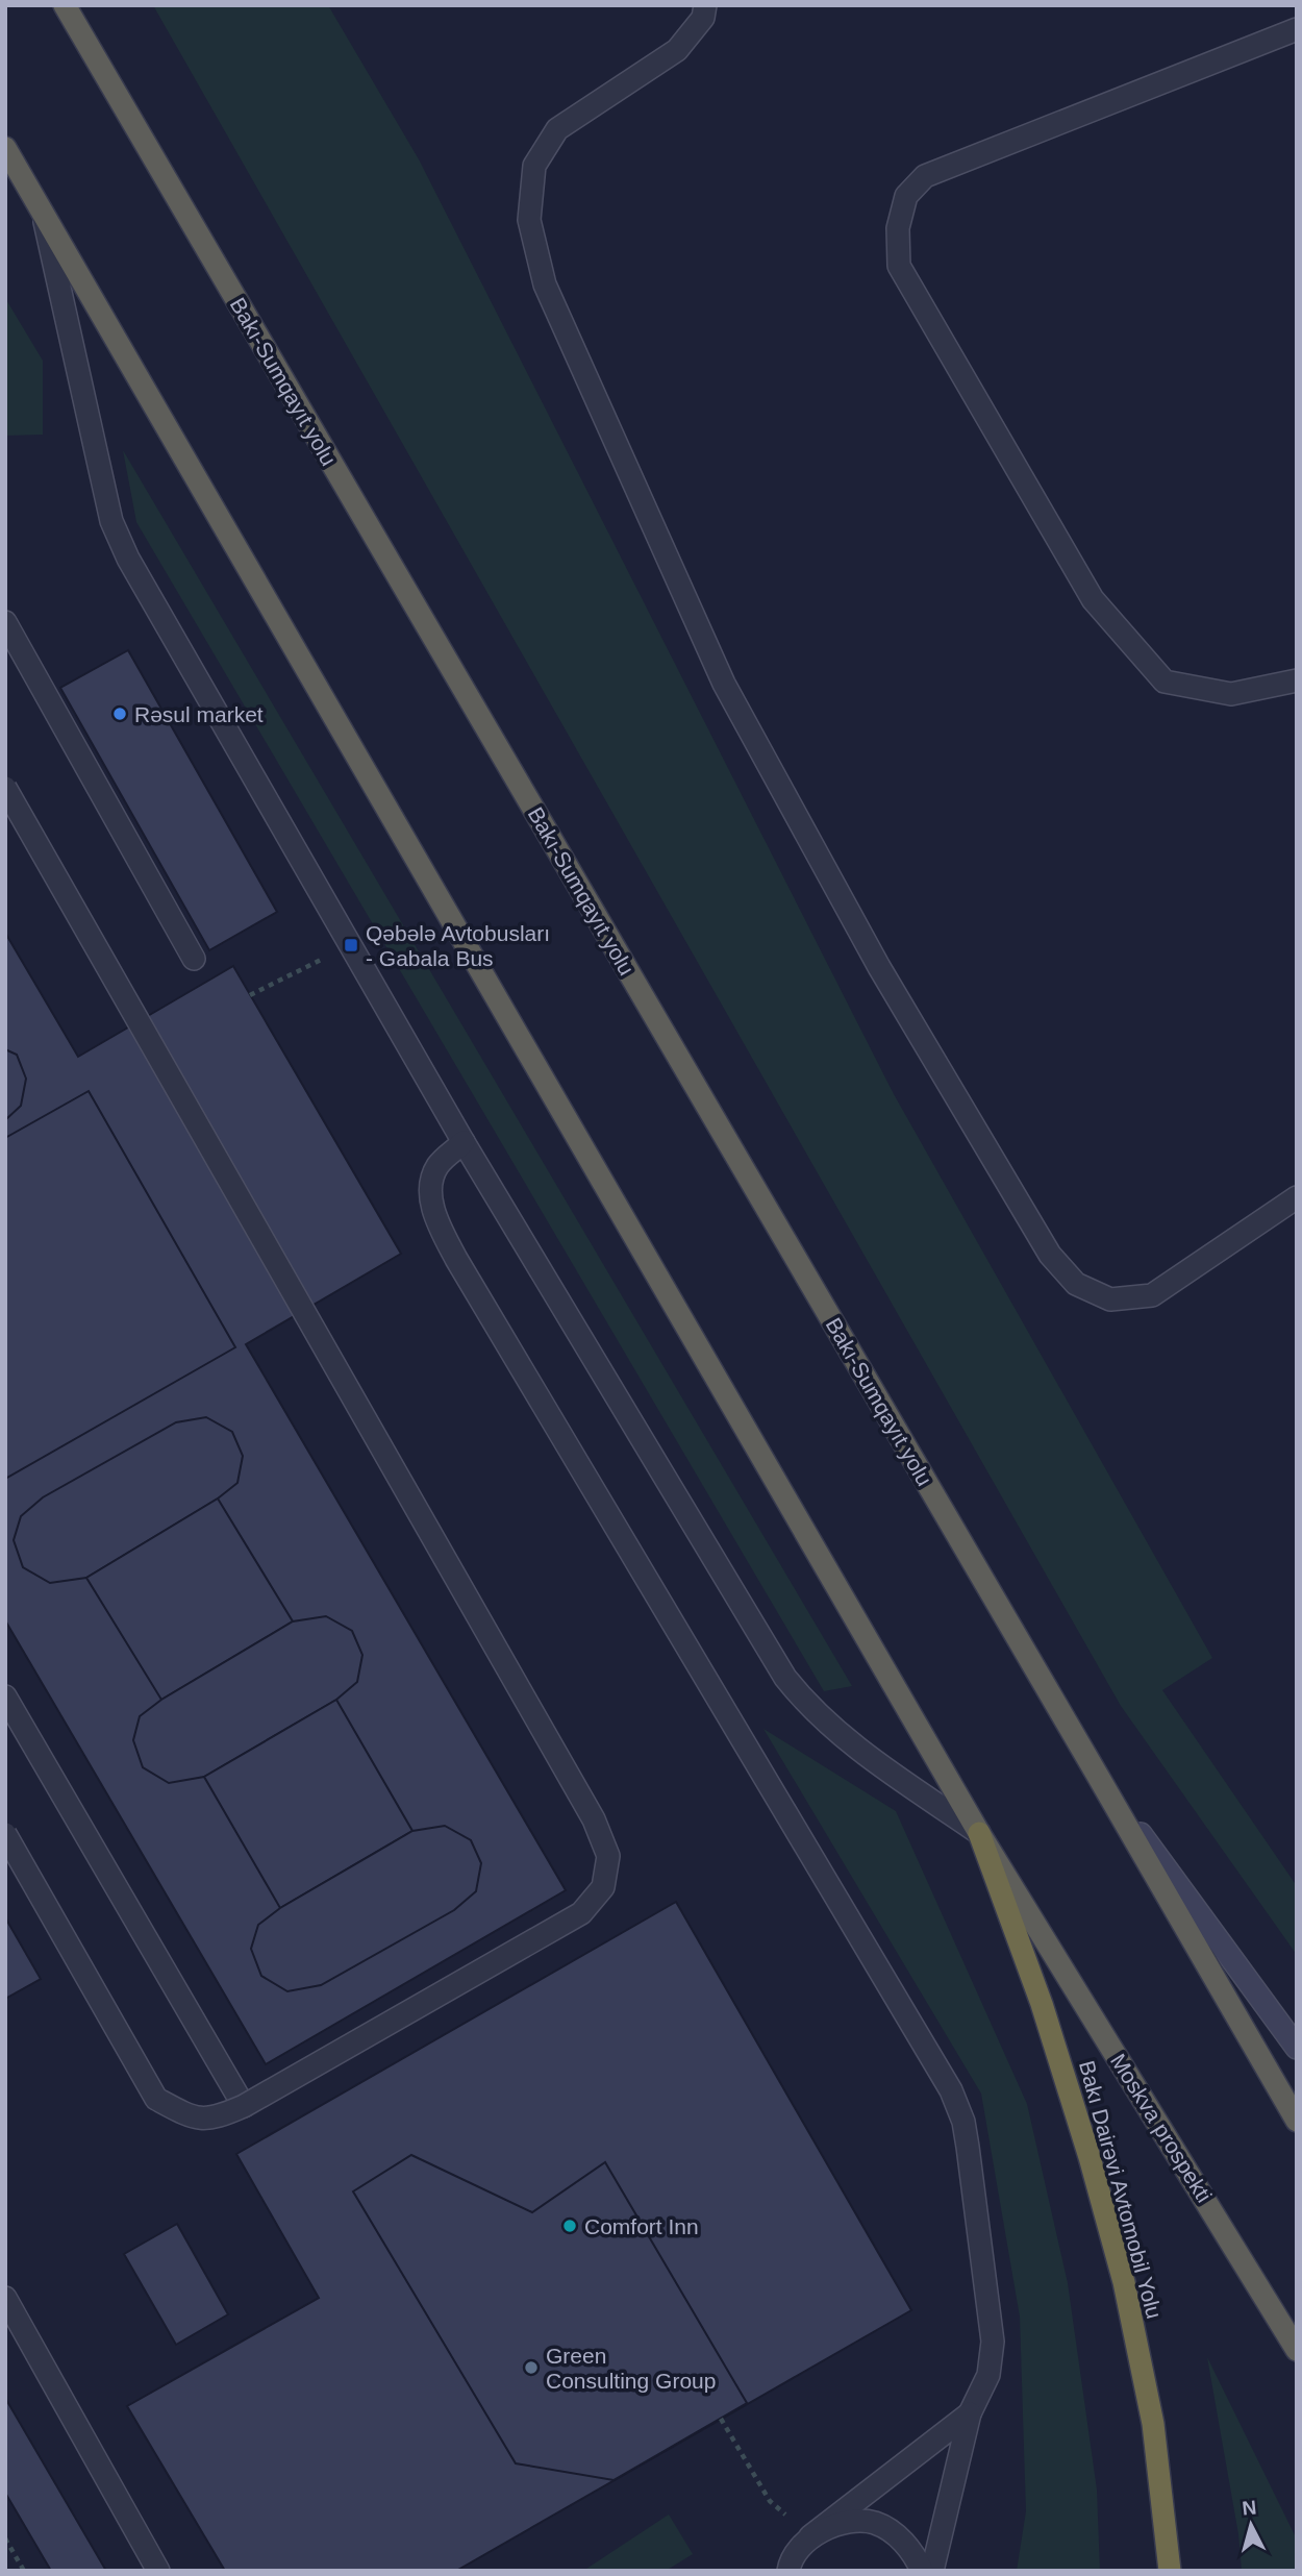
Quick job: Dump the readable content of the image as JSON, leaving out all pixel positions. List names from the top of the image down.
{
  "streets": {
    "highway": ["Bakı-Sumqayıt yolu", "Moskva prospekti", "Bakı Dairəvi Avtomobil Yolu"]
  },
  "crossings": [
    ["Moskva prospekti", "Bakı Dairəvi Avtomobil Yolu"]
  ],
  "places": {
    "other": ["Rәsul market", "Comfort Inn", "Green Consulting Group"],
    "transit": ["Qəbələ Avtobusları - Gabala Bus"]
  },
  "north": "top"
}
